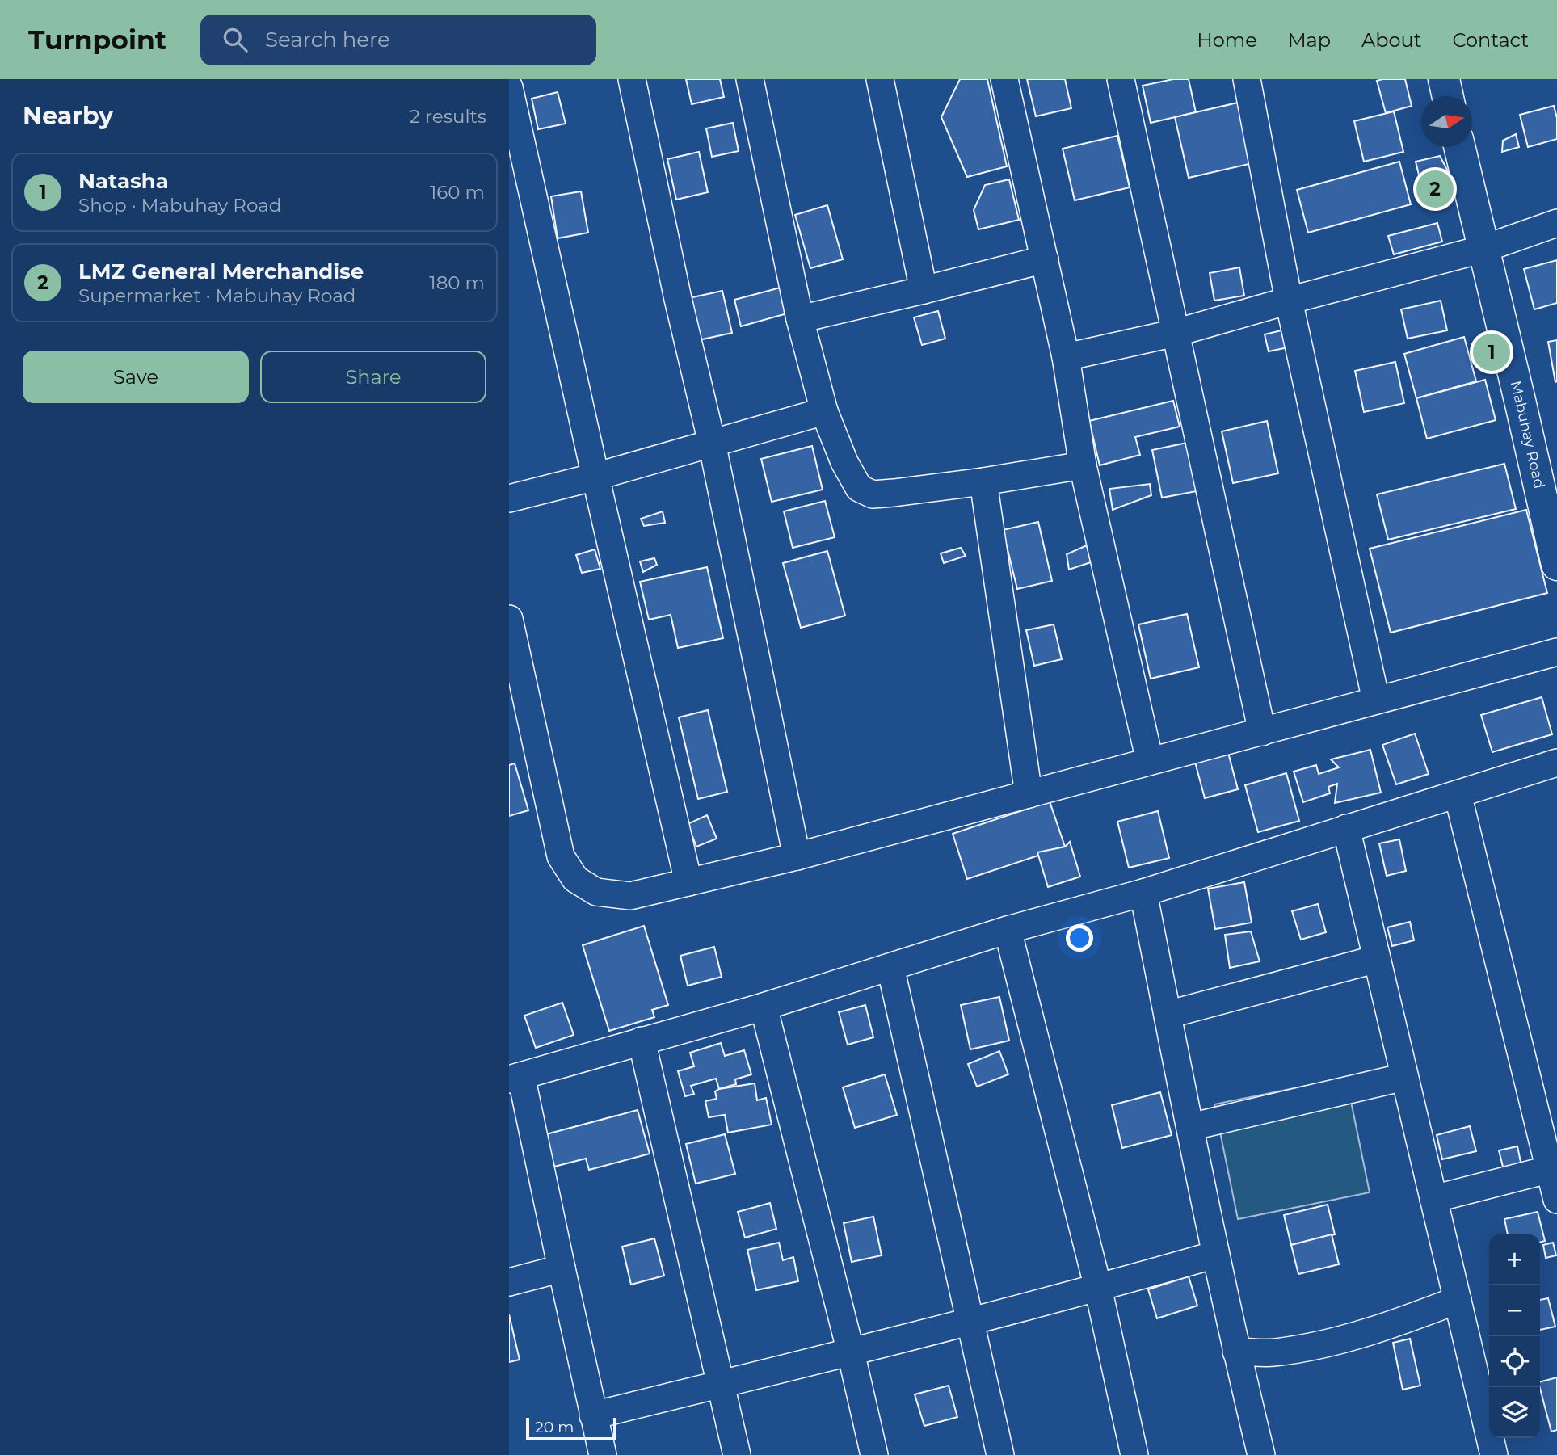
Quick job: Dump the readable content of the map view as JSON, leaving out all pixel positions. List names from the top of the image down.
{
  "streets": {
    "street": ["Mabuhay Road"]
  },
  "scale_bar": "20 m",
  "north": "right",
  "page": {
    "header": "Turnpoint",
    "search": "Search here",
    "nav": [
      "Home",
      "Map",
      "About",
      "Contact"
    ],
    "heading": ["Nearby", "2 results"],
    "list": [
      {
        "mark": "1",
        "name": "Natasha",
        "note": "Shop · Mabuhay Road",
        "value": "160 m"
      },
      {
        "mark": "2",
        "name": "LMZ General Merchandise",
        "note": "Supermarket · Mabuhay Road",
        "value": "180 m"
      }
    ],
    "pins": ["2", "1"],
    "buttons": ["Save", "Share"],
    "map_buttons": ["+", "−"],
    "scale": "20 m"
  }
}
